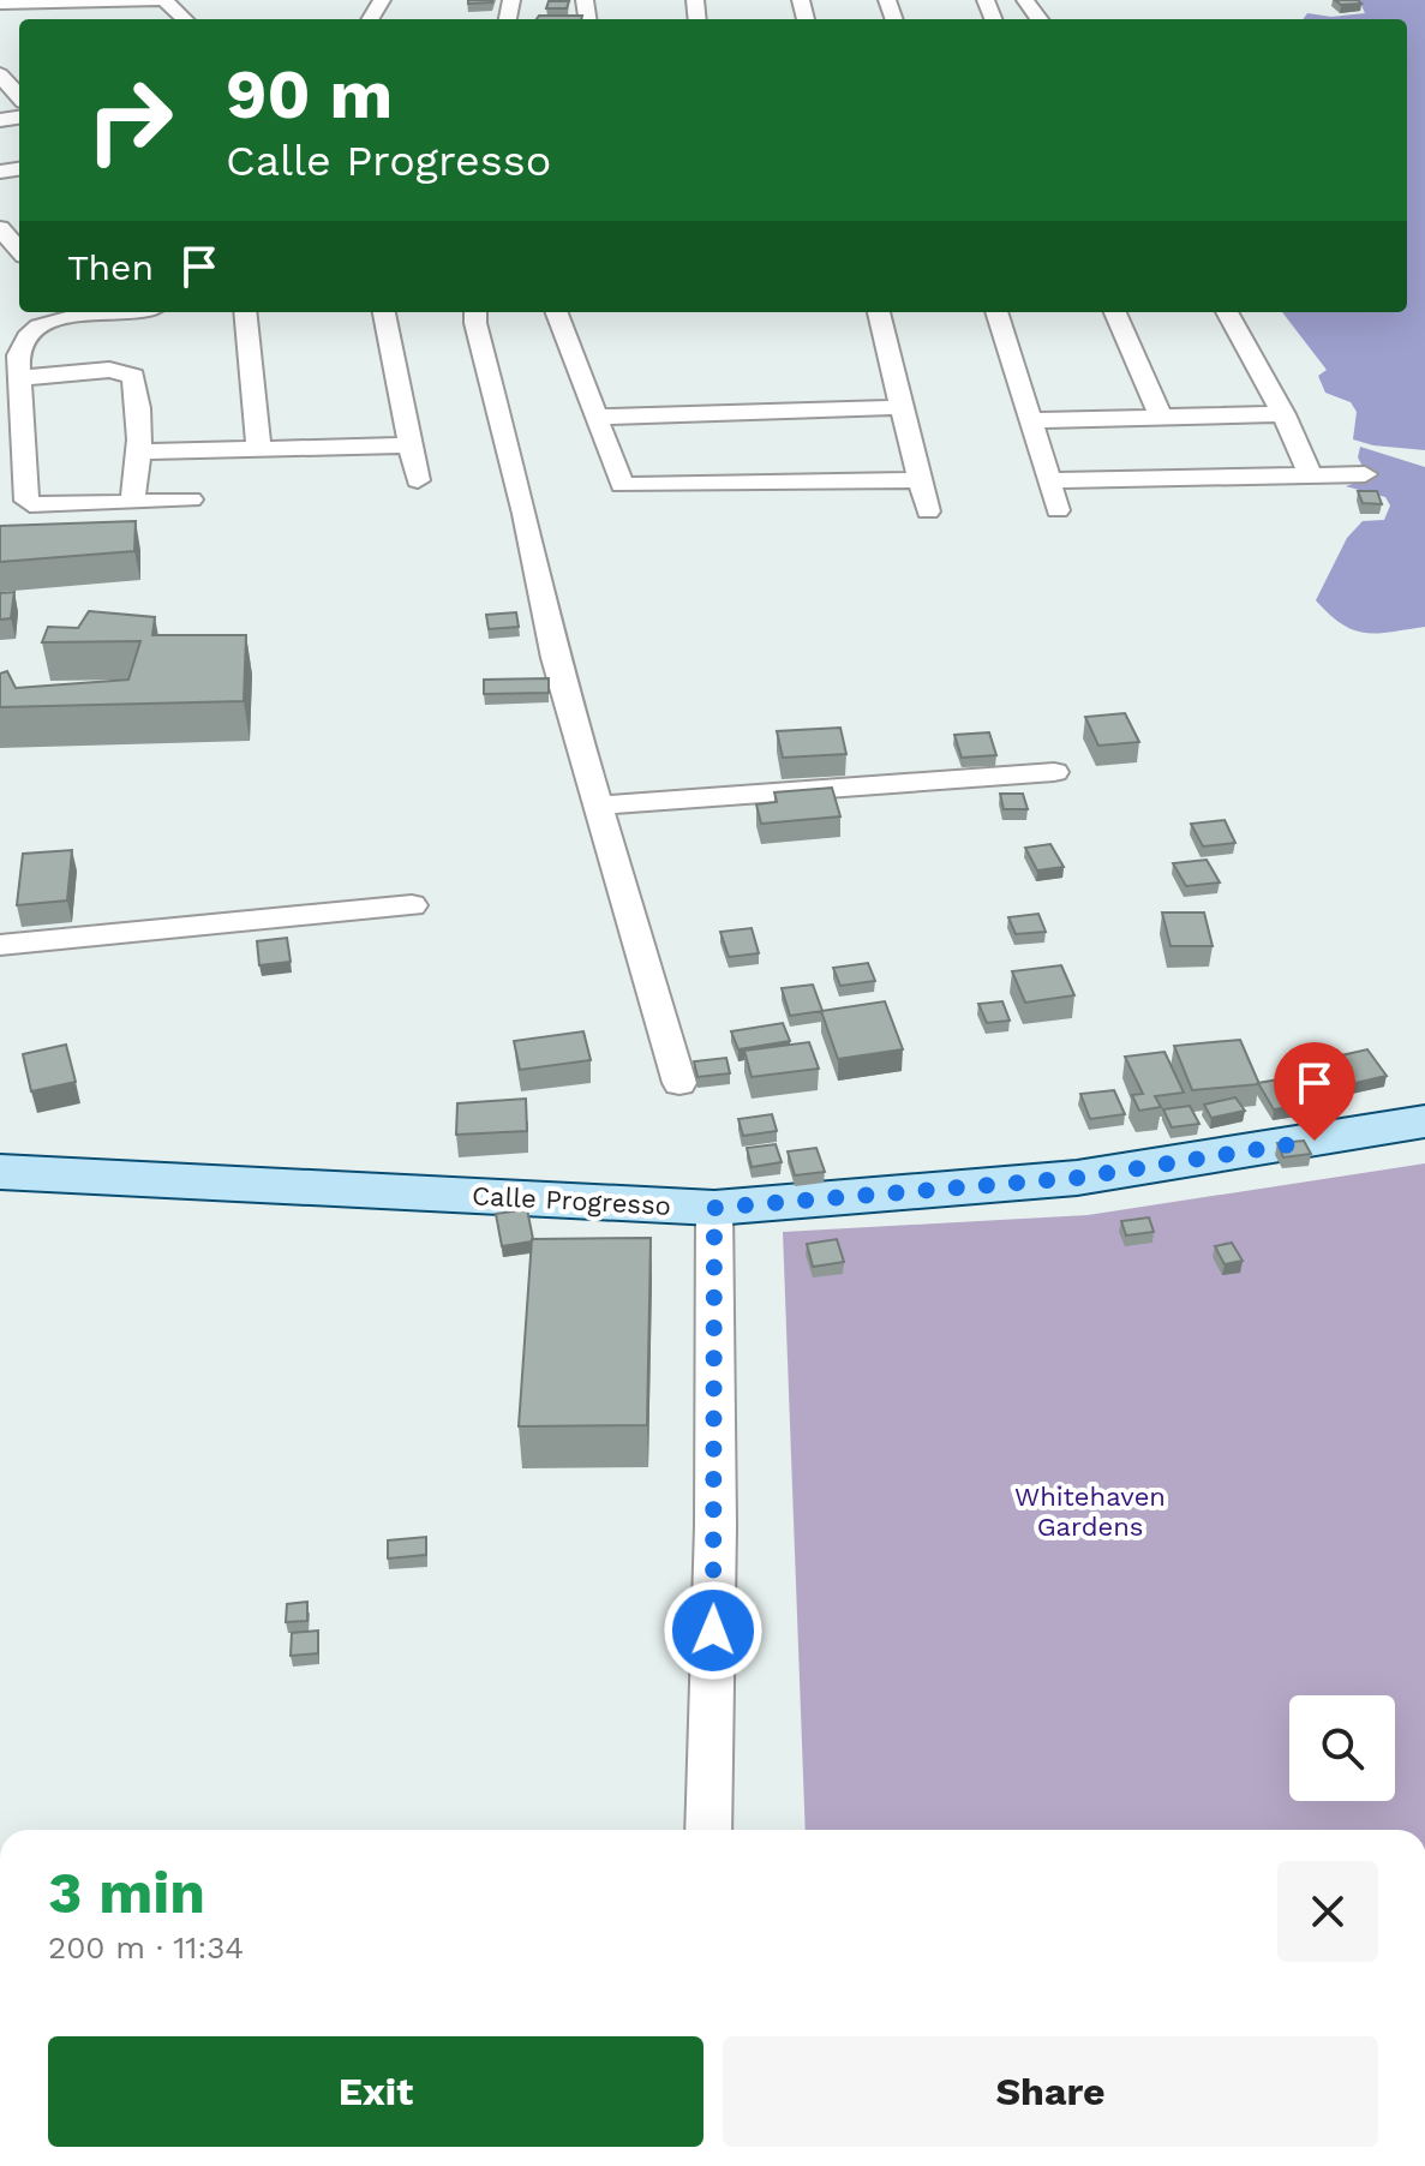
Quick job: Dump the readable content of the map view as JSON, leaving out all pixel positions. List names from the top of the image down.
{
  "streets": {
    "main road": ["Calle Progresso"]
  },
  "parks": ["Whitehaven Gardens"],
  "page": {
    "turn": ["90 m", "Calle Progresso"],
    "then": "Then",
    "heading": ["3 min", "200 m · 11:34"],
    "buttons": ["Exit", "Share"]
  }
}
